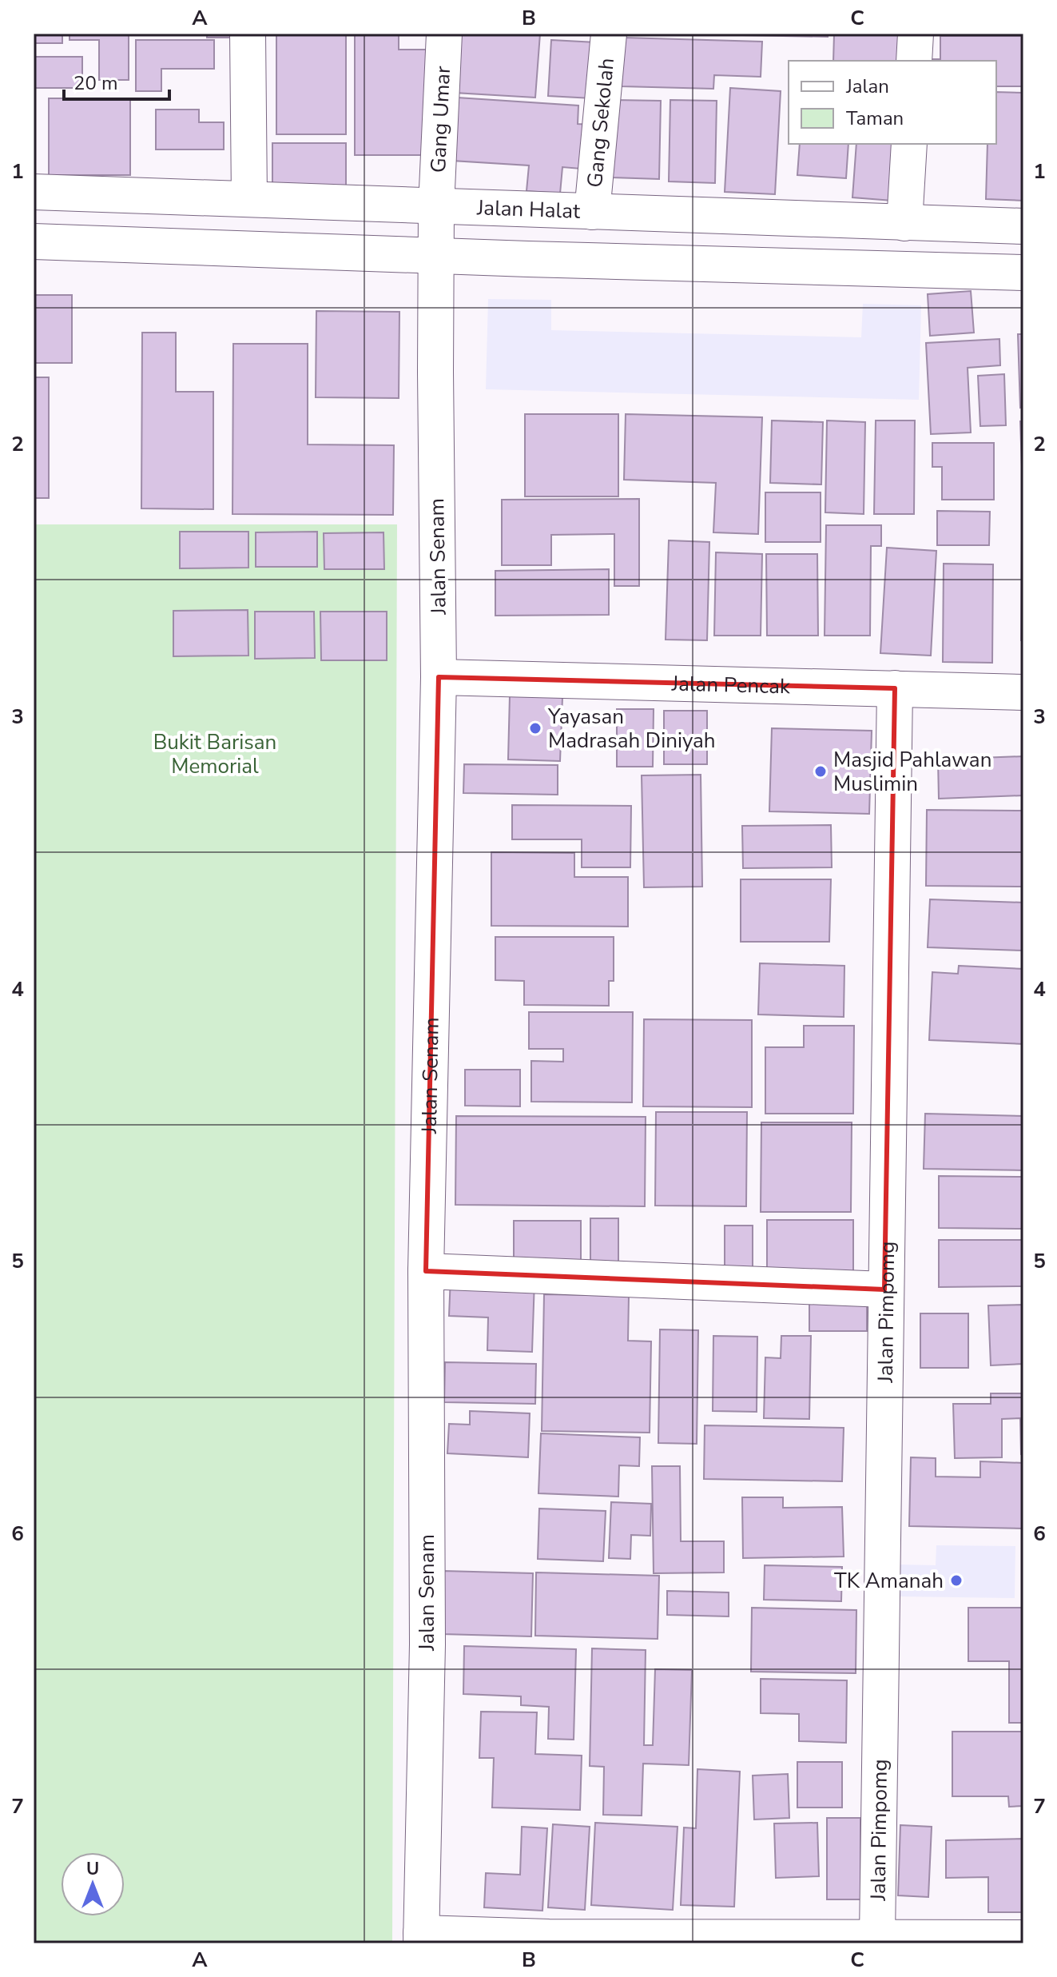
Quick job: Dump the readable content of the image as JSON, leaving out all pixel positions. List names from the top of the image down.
{
  "streets": {
    "street": [
      "Gang Umar",
      "Gang Sekolah",
      "Jalan Halat",
      "Jalan Senam",
      "Jalan Pencak",
      "Jalan Pimpomg"
    ]
  },
  "crossings": [
    ["Gang Umar", "Jalan Halat"],
    ["Gang Umar", "Jalan Senam"],
    ["Gang Sekolah", "Jalan Halat"],
    ["Jalan Halat", "Jalan Senam"],
    ["Jalan Senam", "Jalan Pencak"],
    ["Jalan Pencak", "Jalan Pimpomg"]
  ],
  "parks": ["Bukit Barisan Memorial"],
  "places": ["Yayasan Madrasah Diniyah", "Masjid Pahlawan Muslimin", "TK Amanah"],
  "legend": ["Jalan", "Taman"],
  "scale_bar": "20 m",
  "north": "top",
  "grid": {
    "columns": ["A", "B", "C"],
    "rows": [
      "1",
      "2",
      "3",
      "4",
      "5",
      "6",
      "7"
    ]
  }
}
